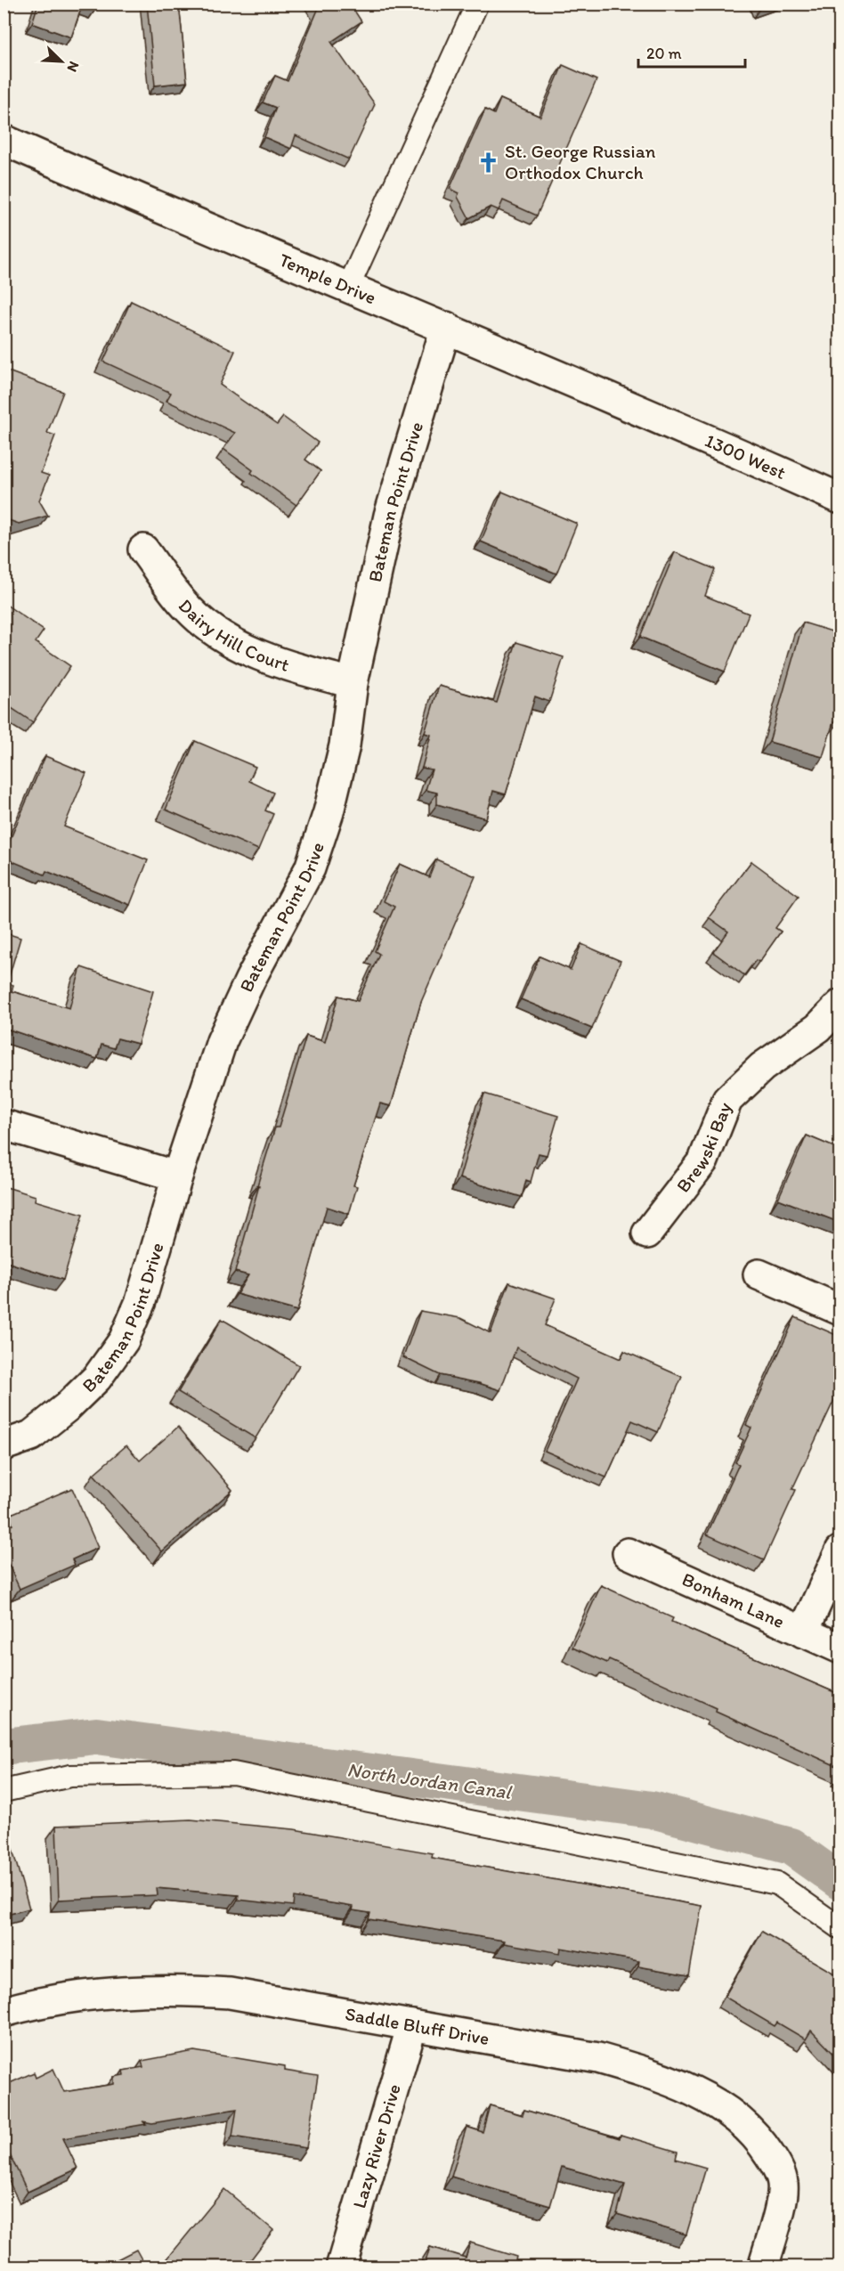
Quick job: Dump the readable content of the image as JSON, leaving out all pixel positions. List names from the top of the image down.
{
  "streets": {
    "street": [
      "Temple Drive",
      "1300 West",
      "Bateman Point Drive",
      "Dairy Hill Court",
      "Brewski Bay",
      "Bonham Lane",
      "Saddle Bluff Drive",
      "Lazy River Drive"
    ]
  },
  "crossings": [
    ["Temple Drive", "1300 West"],
    ["Temple Drive", "Bateman Point Drive"],
    ["Bateman Point Drive", "Dairy Hill Court"],
    ["Saddle Bluff Drive", "Lazy River Drive"]
  ],
  "water": ["North Jordan Canal"],
  "places": {
    "church": ["St. George Russian Orthodox Church"]
  },
  "scale_bar": "20 m",
  "north": "bottom right"
}
